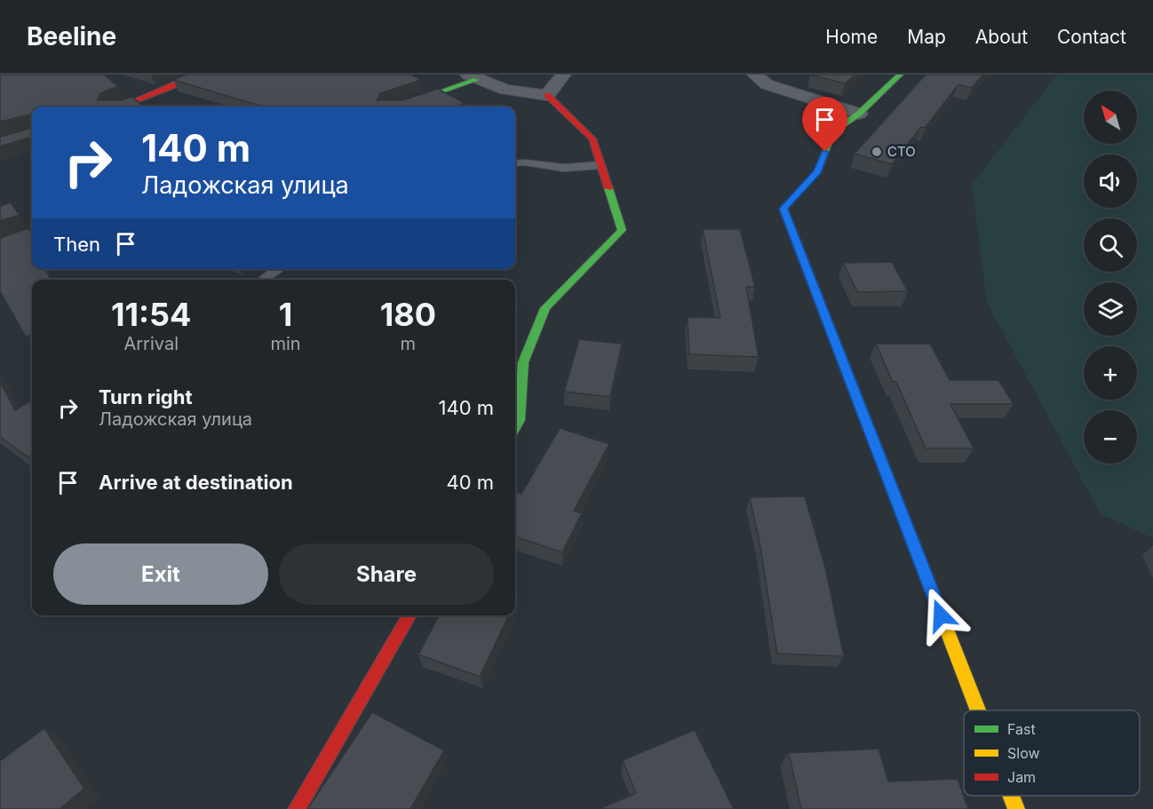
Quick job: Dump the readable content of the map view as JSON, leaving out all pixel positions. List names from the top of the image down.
{
  "places": ["СТО"],
  "legend": ["Fast", "Slow", "Jam"],
  "north": "top left",
  "page": {
    "header": "Beeline",
    "nav": [
      "Home",
      "Map",
      "About",
      "Contact"
    ],
    "map_buttons": ["+", "−"],
    "turn": ["140 m", "Ладожская улица"],
    "then": "Then",
    "eta": [
      "11:54",
      "Arrival",
      "1",
      "min",
      "180",
      "m"
    ],
    "list": [
      {
        "name": "Turn right",
        "note": "Ладожская улица",
        "value": "140 m"
      },
      {
        "name": "Arrive at destination",
        "value": "40 m"
      }
    ],
    "buttons": ["Exit", "Share"]
  }
}
